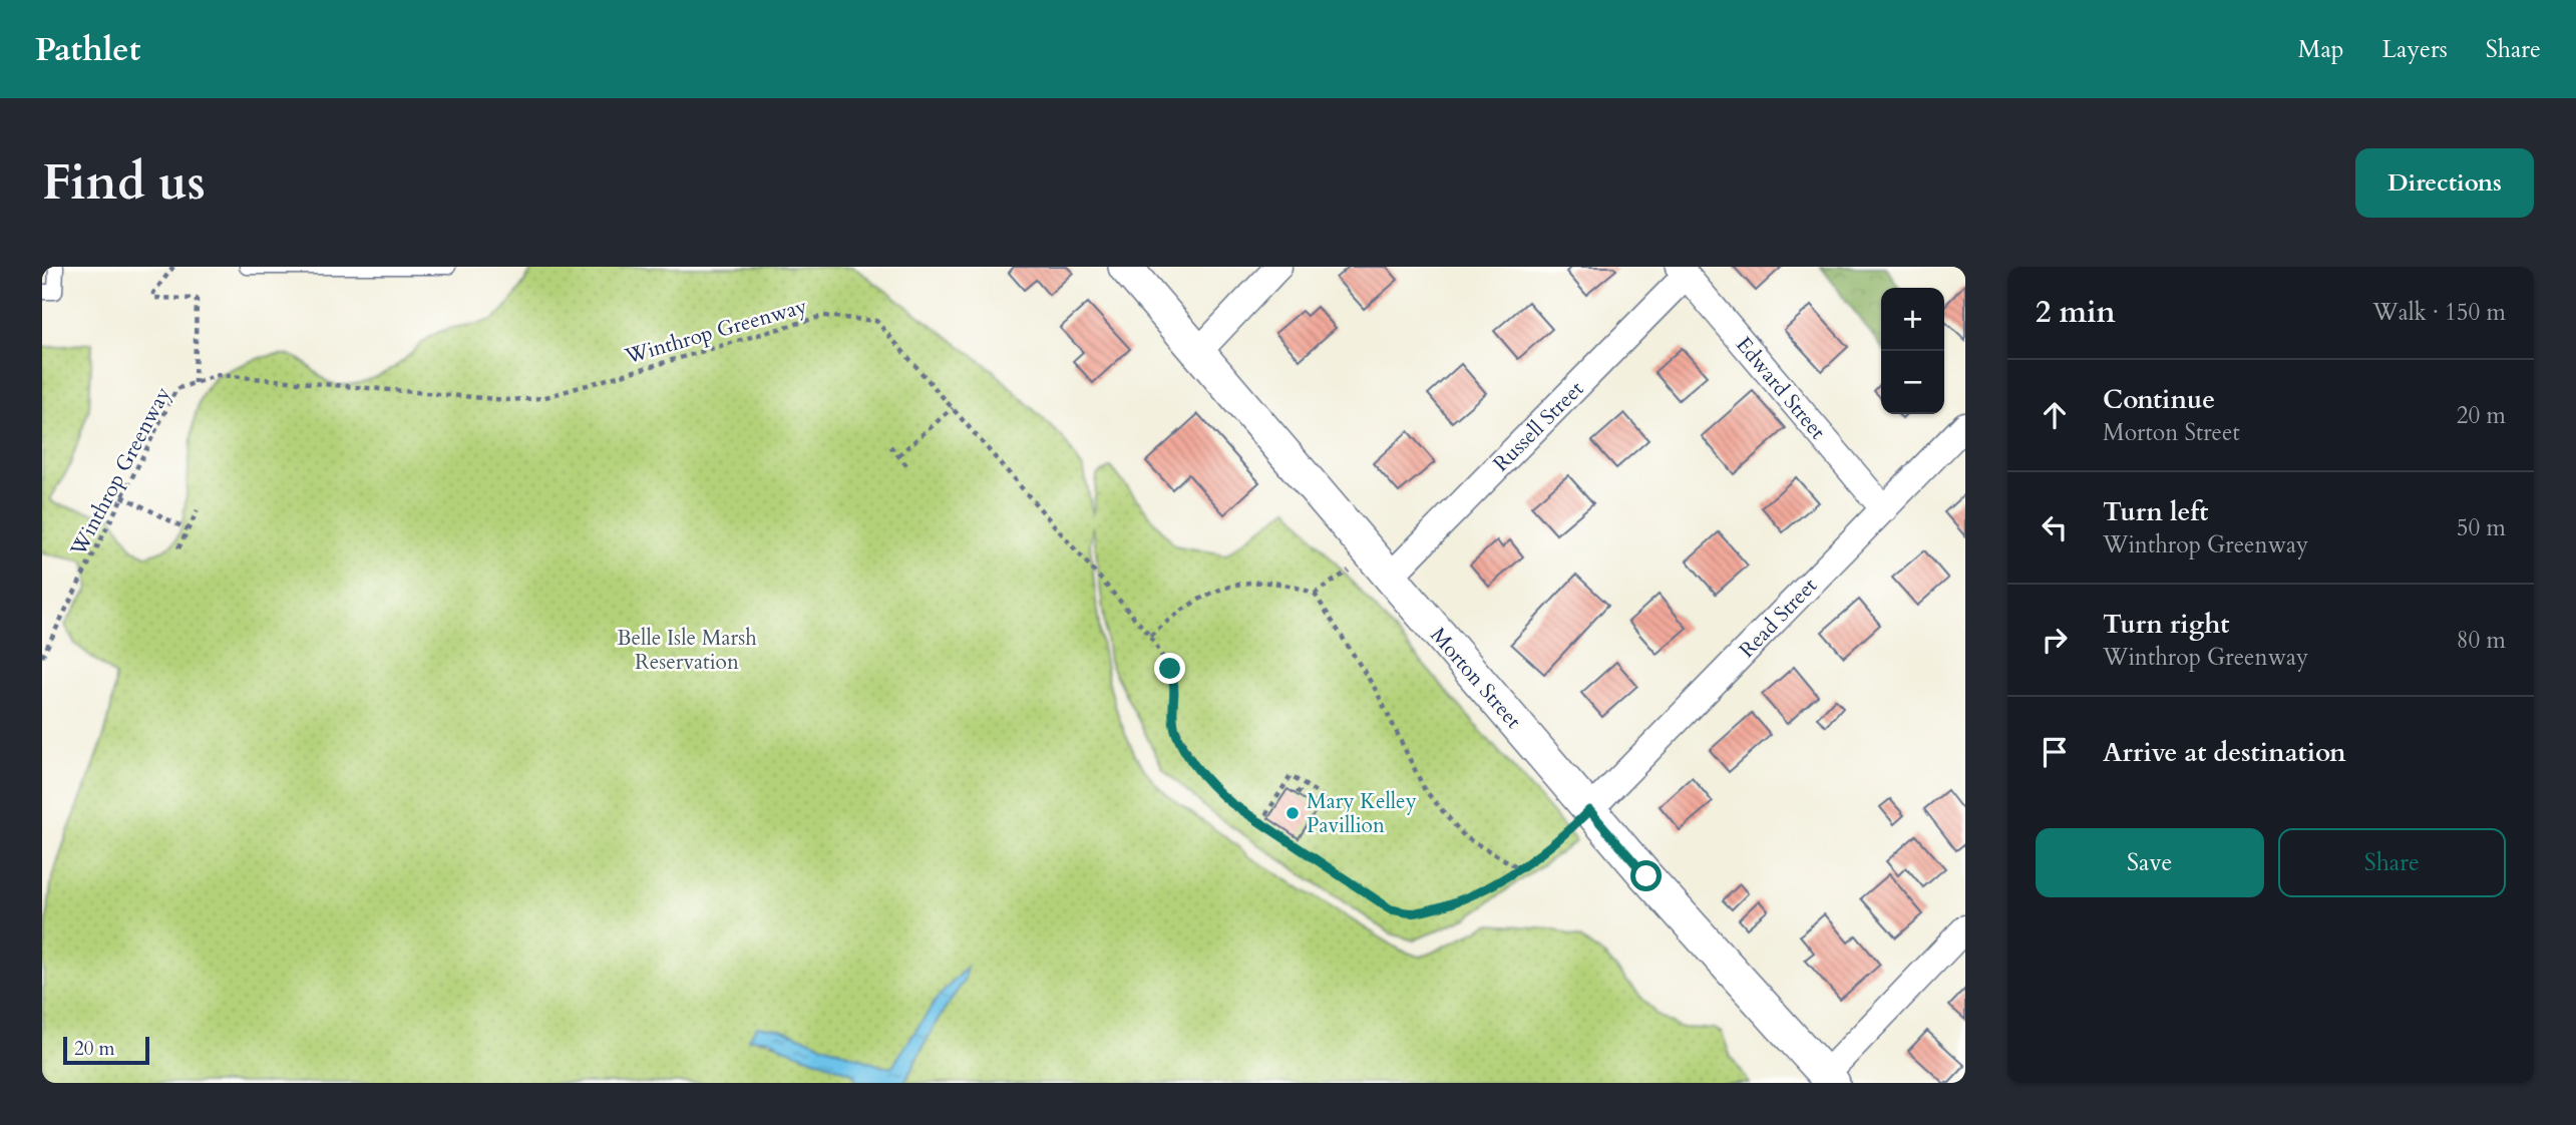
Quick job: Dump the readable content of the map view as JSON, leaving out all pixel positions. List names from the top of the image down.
{
  "streets": {
    "street": [
      "Edward Street",
      "Russell Street",
      "Read Street",
      "Morton Street"
    ],
    "path": ["Winthrop Greenway"]
  },
  "crossings": [
    ["Winthrop Greenway", "Read Street"],
    ["Winthrop Greenway", "Morton Street"],
    ["Edward Street", "Russell Street"],
    ["Edward Street", "Read Street"],
    ["Russell Street", "Morton Street"],
    ["Read Street", "Morton Street"]
  ],
  "parks": ["Belle Isle Marsh Reservation"],
  "places": ["Mary Kelley Pavillion"],
  "scale_bar": "20 m",
  "page": {
    "header": "Pathlet",
    "nav": ["Map", "Layers", "Share"],
    "buttons": [
      "Directions",
      ["Save", "Share"]
    ],
    "title": "Find us",
    "heading": ["2 min", "Walk · 150 m"],
    "map_buttons": ["+", "−"],
    "list": [
      ["Continue", "Morton Street", "20 m"],
      ["Turn left", "Winthrop Greenway", "50 m"],
      ["Turn right", "Winthrop Greenway", "80 m"],
      "Arrive at destination"
    ],
    "scale": "20 m"
  }
}
